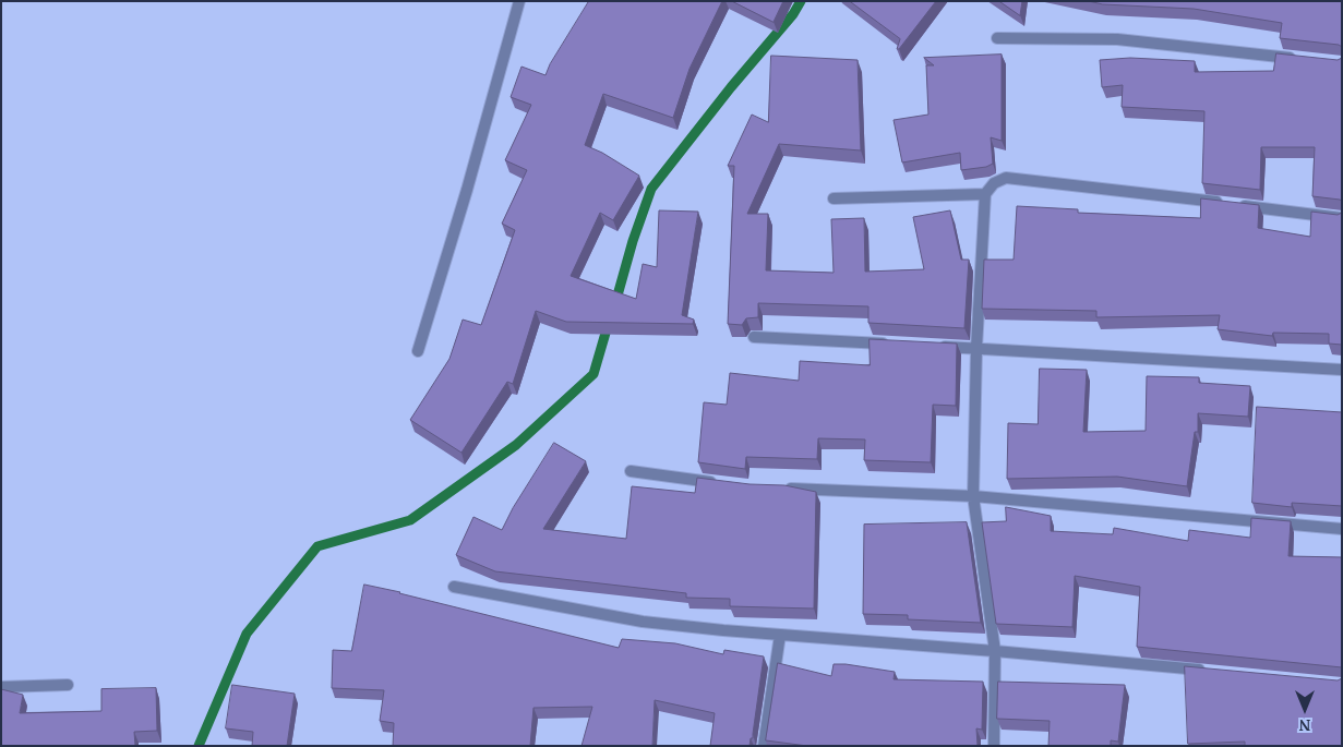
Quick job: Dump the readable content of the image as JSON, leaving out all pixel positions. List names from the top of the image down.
{
  "north": "bottom"
}
